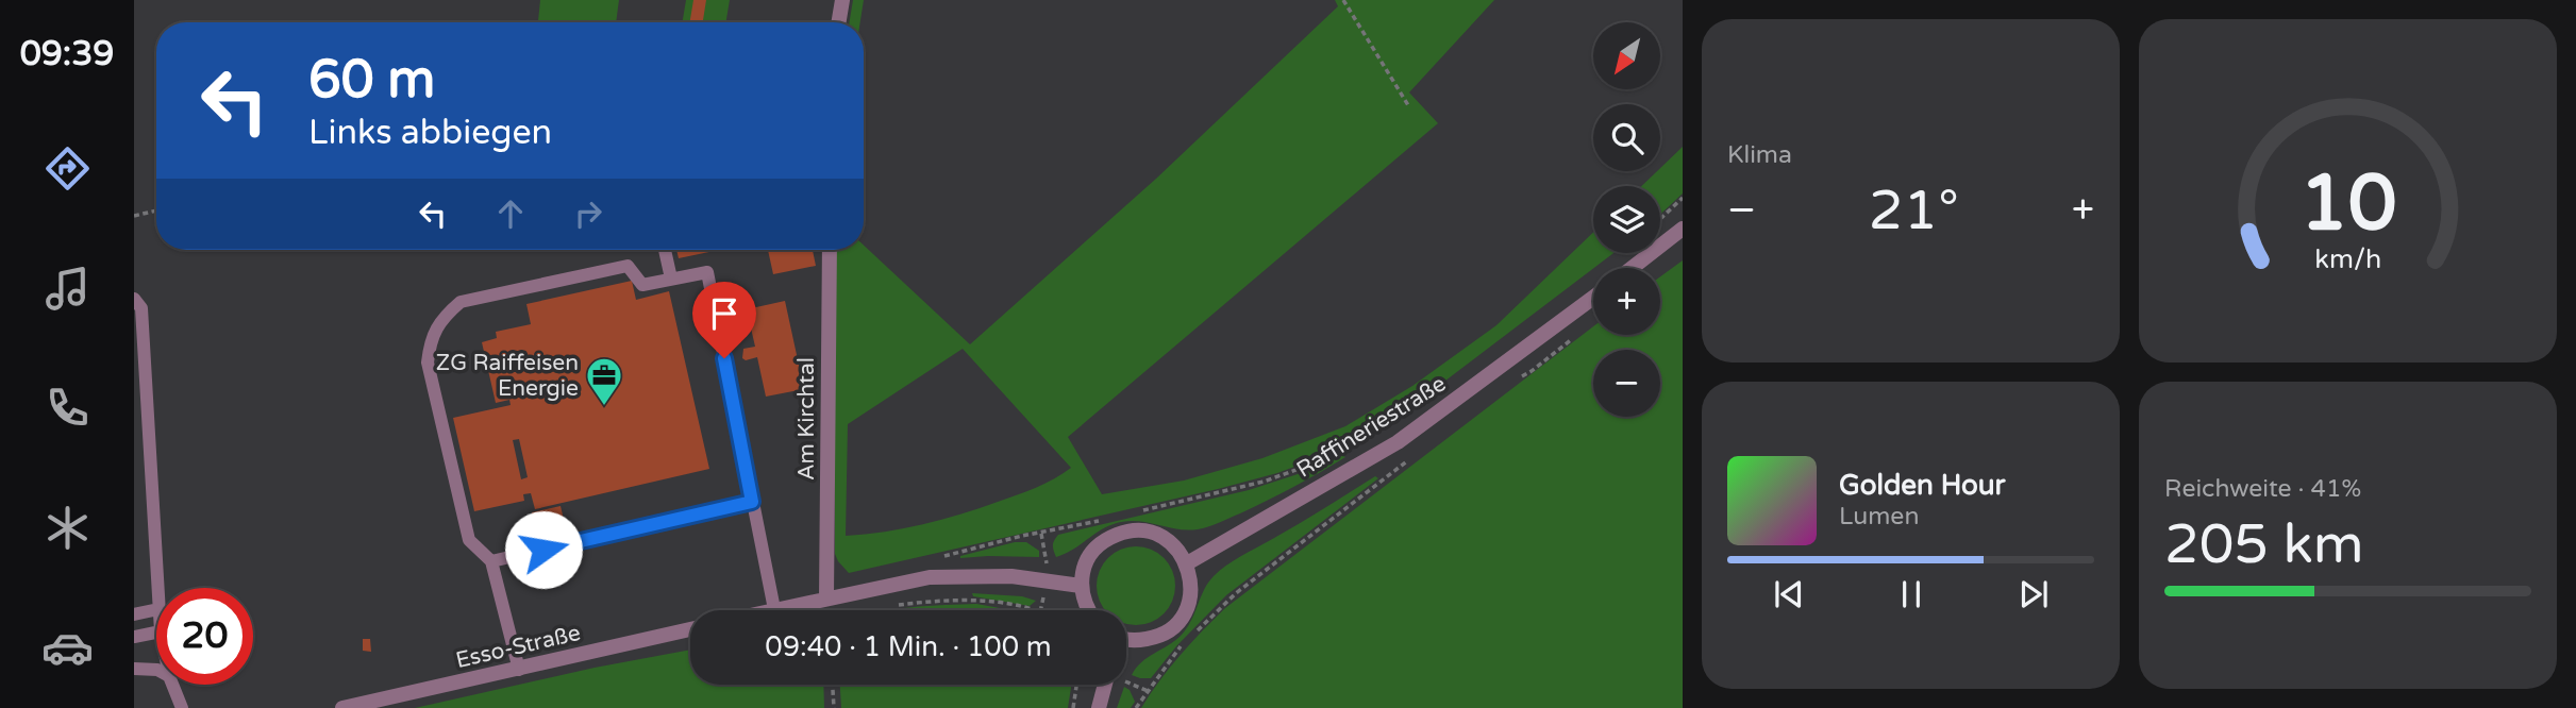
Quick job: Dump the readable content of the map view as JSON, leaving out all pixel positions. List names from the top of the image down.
{
  "streets": {
    "street": ["Am Kirchtal", "Raffineriestraße", "Esso-Straße"]
  },
  "places": {
    "office": ["ZG Raiffeisen Energie"]
  },
  "north": "bottom left",
  "page": {
    "tabs": "09:39",
    "tile": [
      "Klima",
      ["Reichweite · 41%", "205 km"]
    ],
    "map_buttons": ["+", "−"],
    "turn": ["60 m", "Links abbiegen"],
    "heat": ["−", "21°", "+"],
    "song": ["Golden Hour", "Lumen"],
    "limit": "20",
    "trip": "09:40 · 1 Min. · 100 m",
    "gauge": ["10", "km/h"]
  }
}
